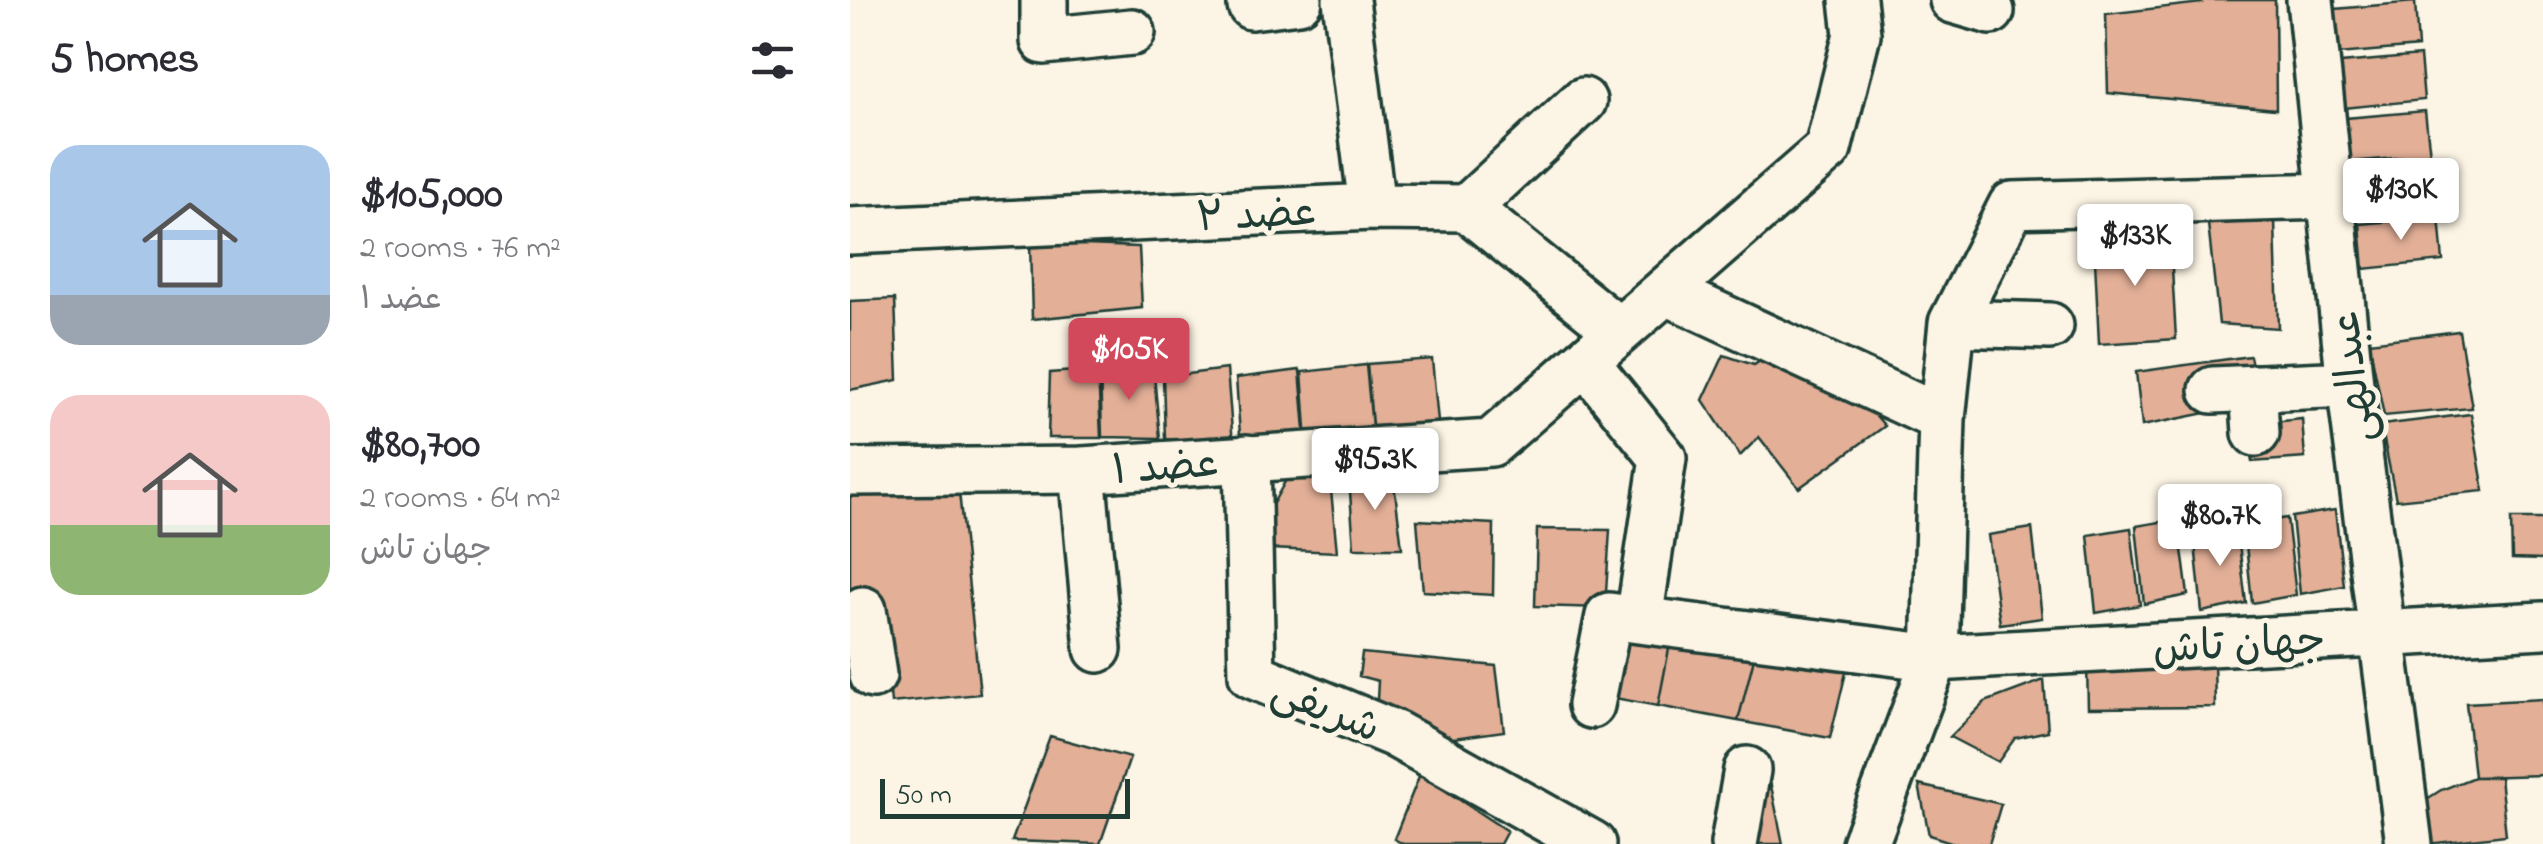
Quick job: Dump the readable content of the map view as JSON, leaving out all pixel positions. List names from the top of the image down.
{
  "streets": {
    "street": [
      "عضد ۲",
      "عبدالهی",
      "عضد ۱",
      "جهان تاش",
      "شریفی"
    ]
  },
  "crossings": [
    ["عبدالهی", "جهان تاش"],
    ["عضد ۱", "شریفی"]
  ],
  "scale_bar": "50 m",
  "page": {
    "heading": "5 homes",
    "list": [
      {
        "name": "$105,000",
        "note": "2 rooms · 76 m² · عضد ۱"
      },
      {
        "name": "$80,700",
        "note": "2 rooms · 64 m² · جهان تاش"
      }
    ],
    "price": [
      "$130K",
      "$133K",
      "$105K",
      "$95.3K",
      "$80.7K"
    ],
    "scale": "50 m"
  }
}
